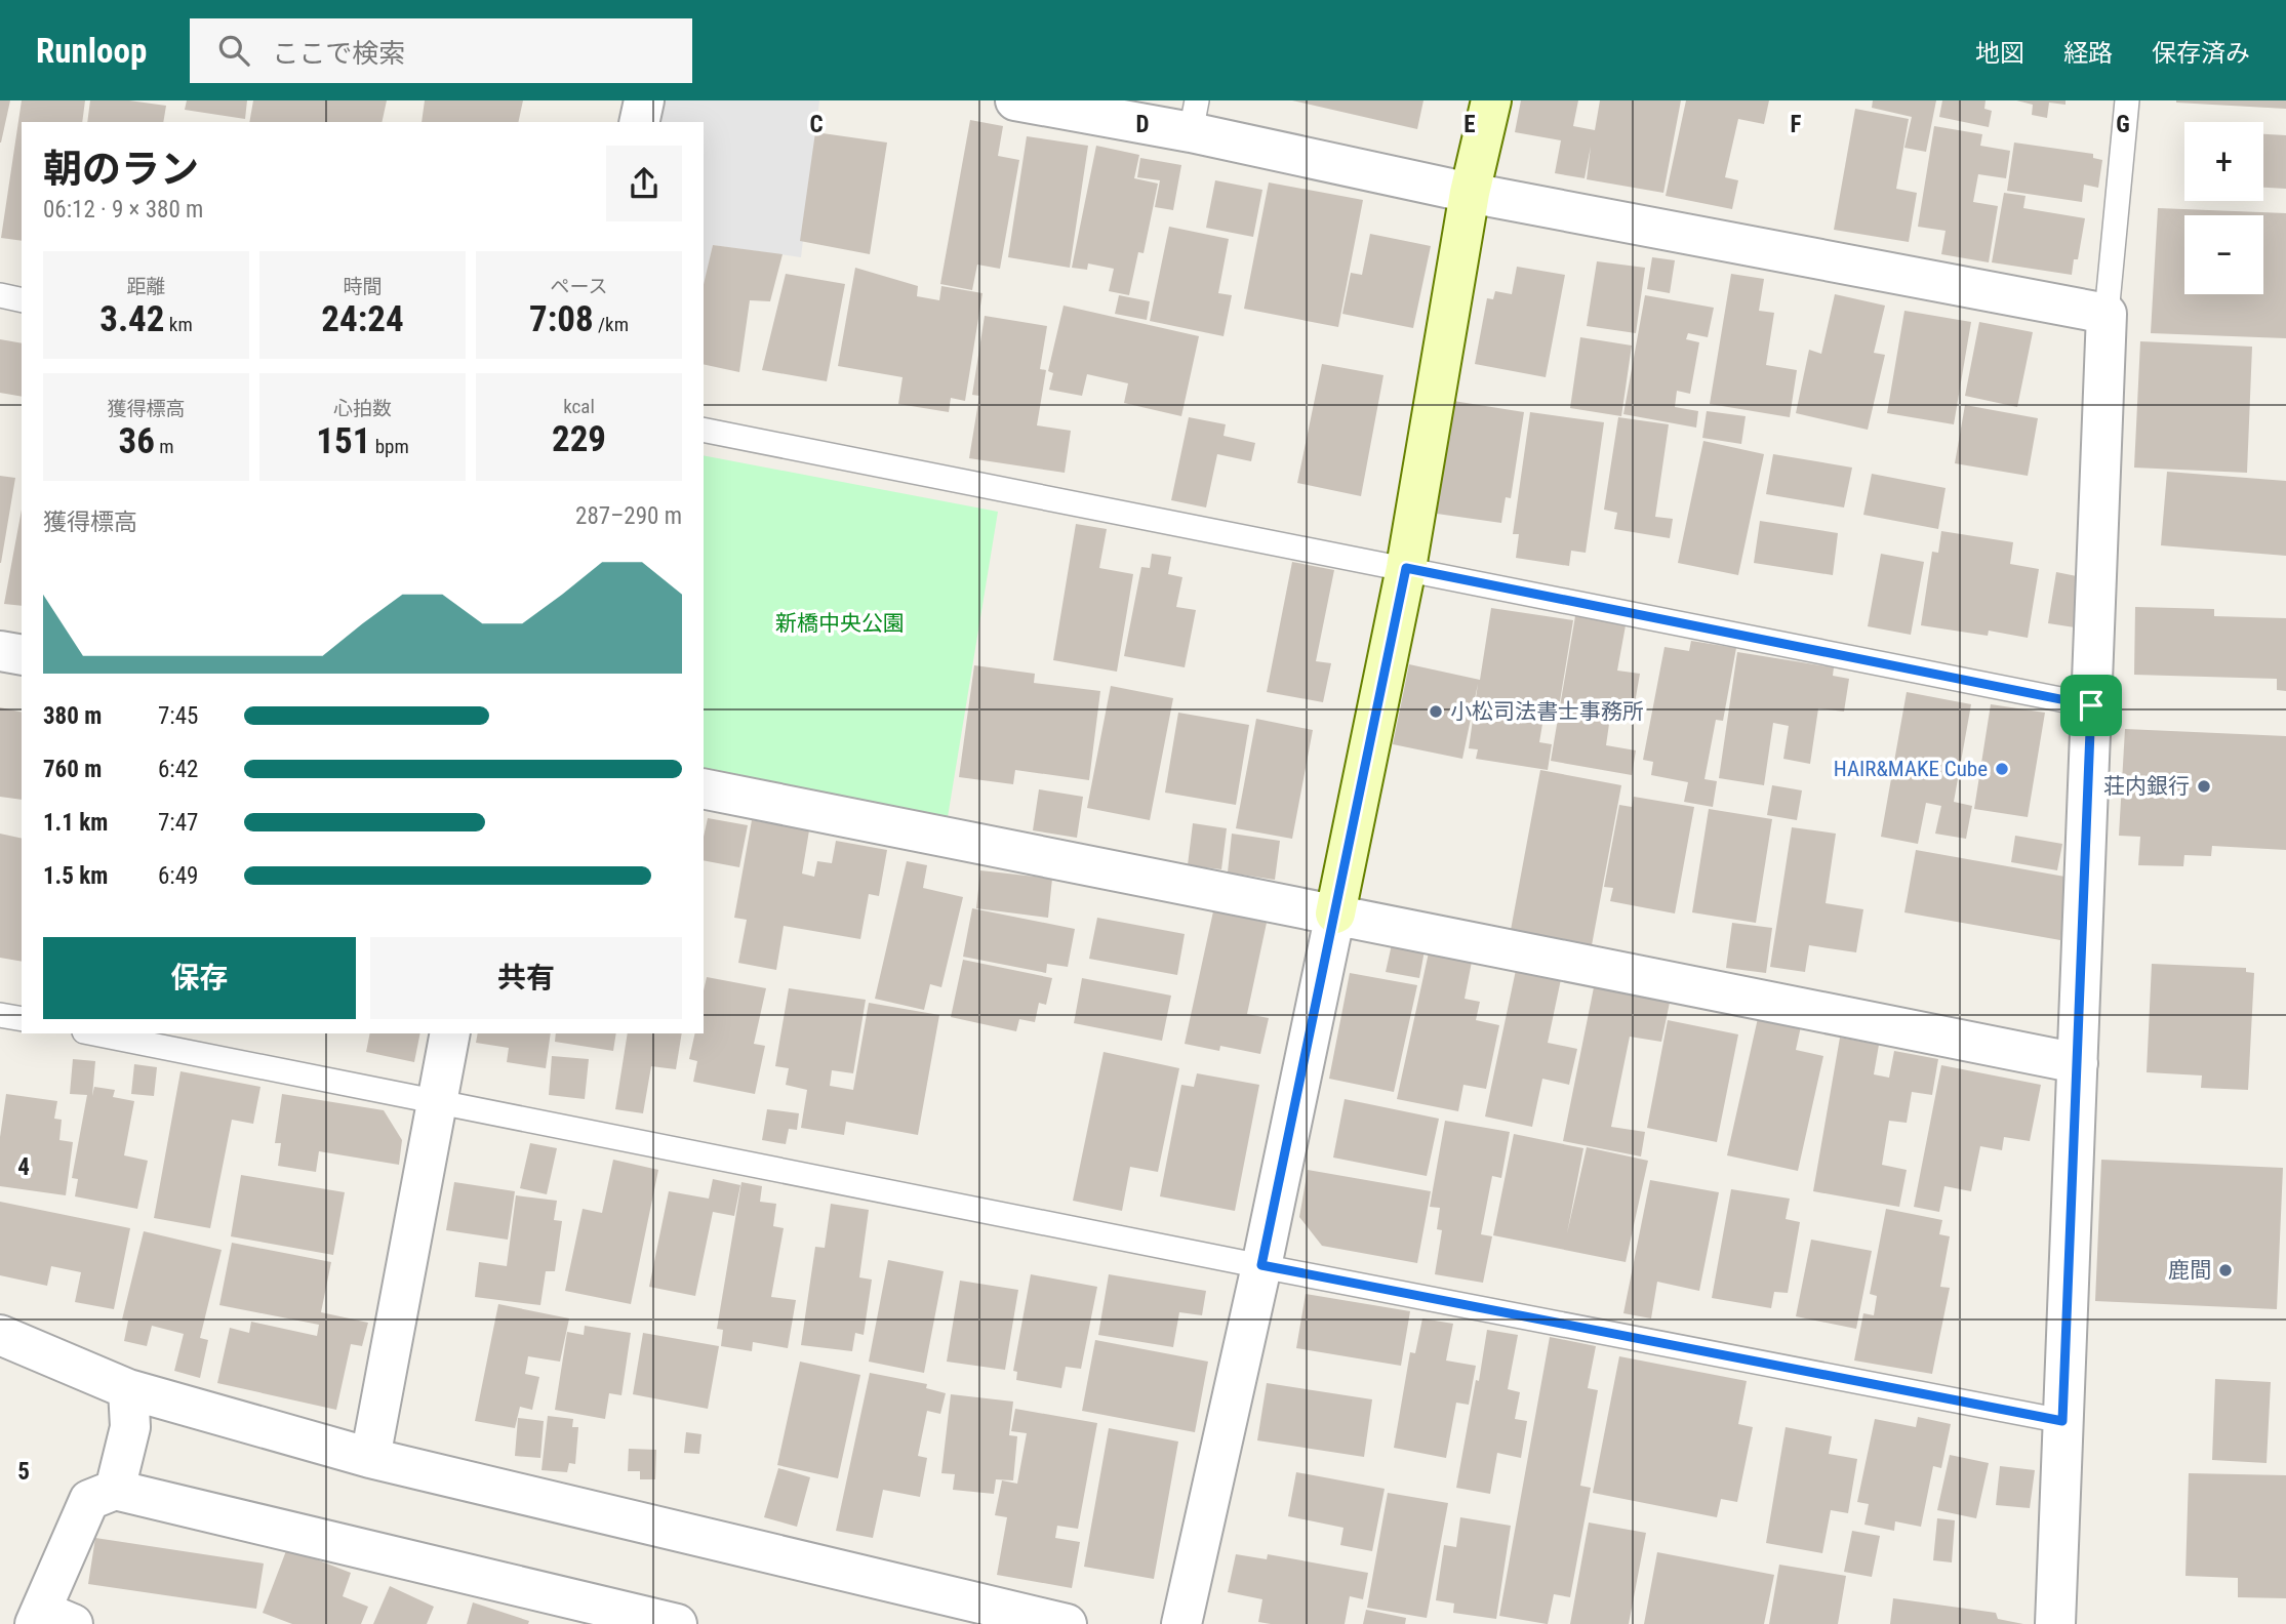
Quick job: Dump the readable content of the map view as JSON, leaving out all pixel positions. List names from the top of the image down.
{
  "parks": ["新橋中央公園"],
  "places": [
    "小松司法書士事務所",
    "HAIR&MAKE Cube",
    "荘内銀行",
    "鹿間"
  ],
  "page": {
    "header": "Runloop",
    "search": "ここで検索",
    "nav": ["地図", "経路", "保存済み"],
    "map_buttons": ["+", "−"],
    "heading": ["朝のラン", "06:12 · 9 × 380 m"],
    "stats": [
      ["距離", "3.42 km"],
      ["時間", "24:24"],
      ["ペース", "7:08 /km"],
      ["獲得標高", "36 m"],
      ["心拍数", "151 bpm"],
      ["kcal", "229"]
    ],
    "chart": ["獲得標高", "287–290 m"],
    "list": [
      {
        "name": "380 m",
        "note": "7:45"
      },
      {
        "name": "760 m",
        "note": "6:42"
      },
      {
        "name": "1.1 km",
        "note": "7:47"
      },
      {
        "name": "1.5 km",
        "note": "6:49"
      }
    ],
    "buttons": ["保存", "共有"]
  },
  "grid": {
    "columns": [
      "C",
      "D",
      "E",
      "F",
      "G"
    ],
    "rows": ["4", "5"]
  }
}
